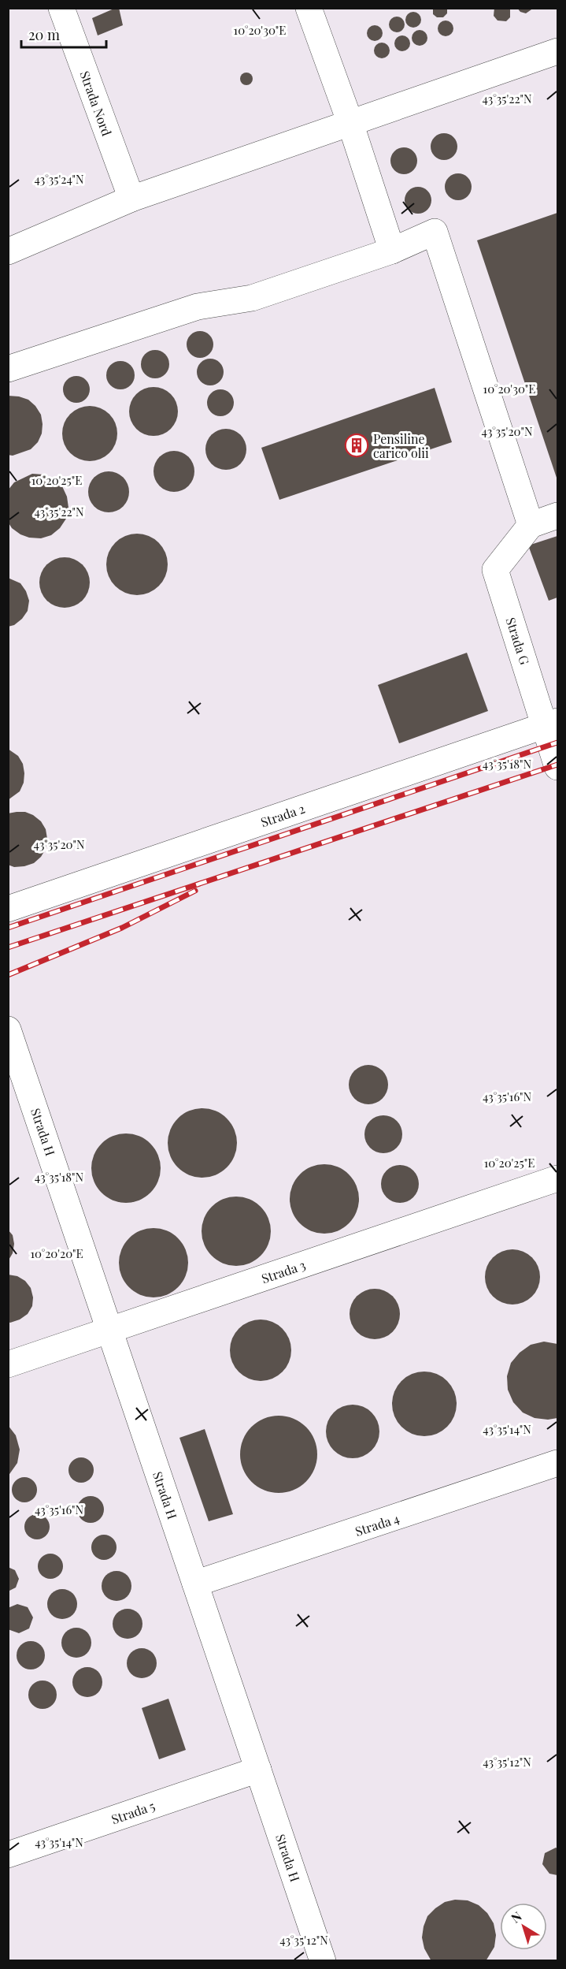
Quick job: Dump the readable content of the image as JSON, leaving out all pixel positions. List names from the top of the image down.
{
  "streets": {
    "lane": [
      "Strada Nord",
      "Strada G",
      "Strada 2",
      "Strada H",
      "Strada 3",
      "Strada 4",
      "Strada 5"
    ]
  },
  "crossings": [
    ["Strada G", "Strada 2"],
    ["Strada H", "Strada 3"],
    ["Strada H", "Strada 4"],
    ["Strada H", "Strada 5"]
  ],
  "places": {
    "building": ["Pensiline carico olii"]
  },
  "scale_bar": "20 m",
  "north": "top left",
  "coordinates": [
    "10°20'30\"E",
    "43°35'22\"N",
    "43°35'24\"N",
    "43°35'20\"N",
    "10°20'25\"E",
    "43°35'18\"N",
    "43°35'16\"N",
    "10°20'20\"E",
    "43°35'14\"N",
    "43°35'12\"N"
  ]
}
